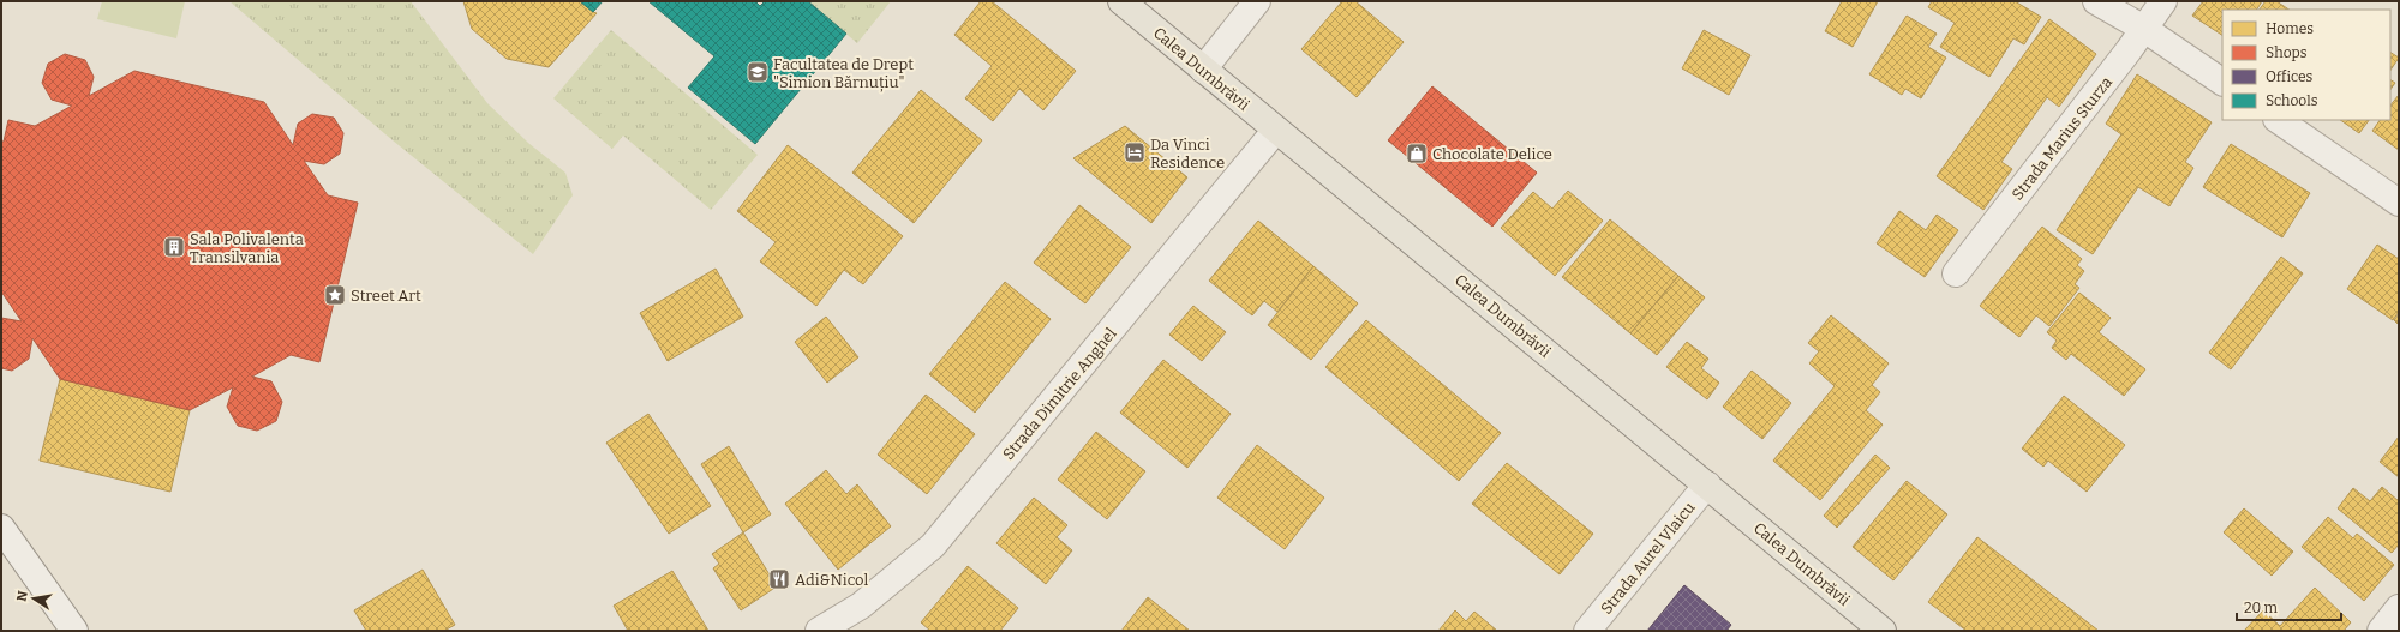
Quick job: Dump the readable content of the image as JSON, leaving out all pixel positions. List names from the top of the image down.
{
  "streets": {
    "main road": ["Calea Dumbrăvii"],
    "street": ["Strada Marius Sturza", "Strada Dimitrie Anghel", "Strada Aurel Vlaicu"]
  },
  "crossings": [
    ["Calea Dumbrăvii", "Strada Dimitrie Anghel"],
    ["Calea Dumbrăvii", "Strada Aurel Vlaicu"]
  ],
  "places": {
    "school or university": ["Facultatea de Drept \"Simion Bărnuțiu\""],
    "hotel": ["Da Vinci Residence"],
    "shop": ["Chocolate Delice"],
    "building": ["Sala Polivalenta Transilvania"],
    "place": ["Street Art"],
    "restaurant": ["Adi&Nicol"]
  },
  "legend": [
    "Homes",
    "Shops",
    "Offices",
    "Schools"
  ],
  "scale_bar": "20 m",
  "north": "left"
}
